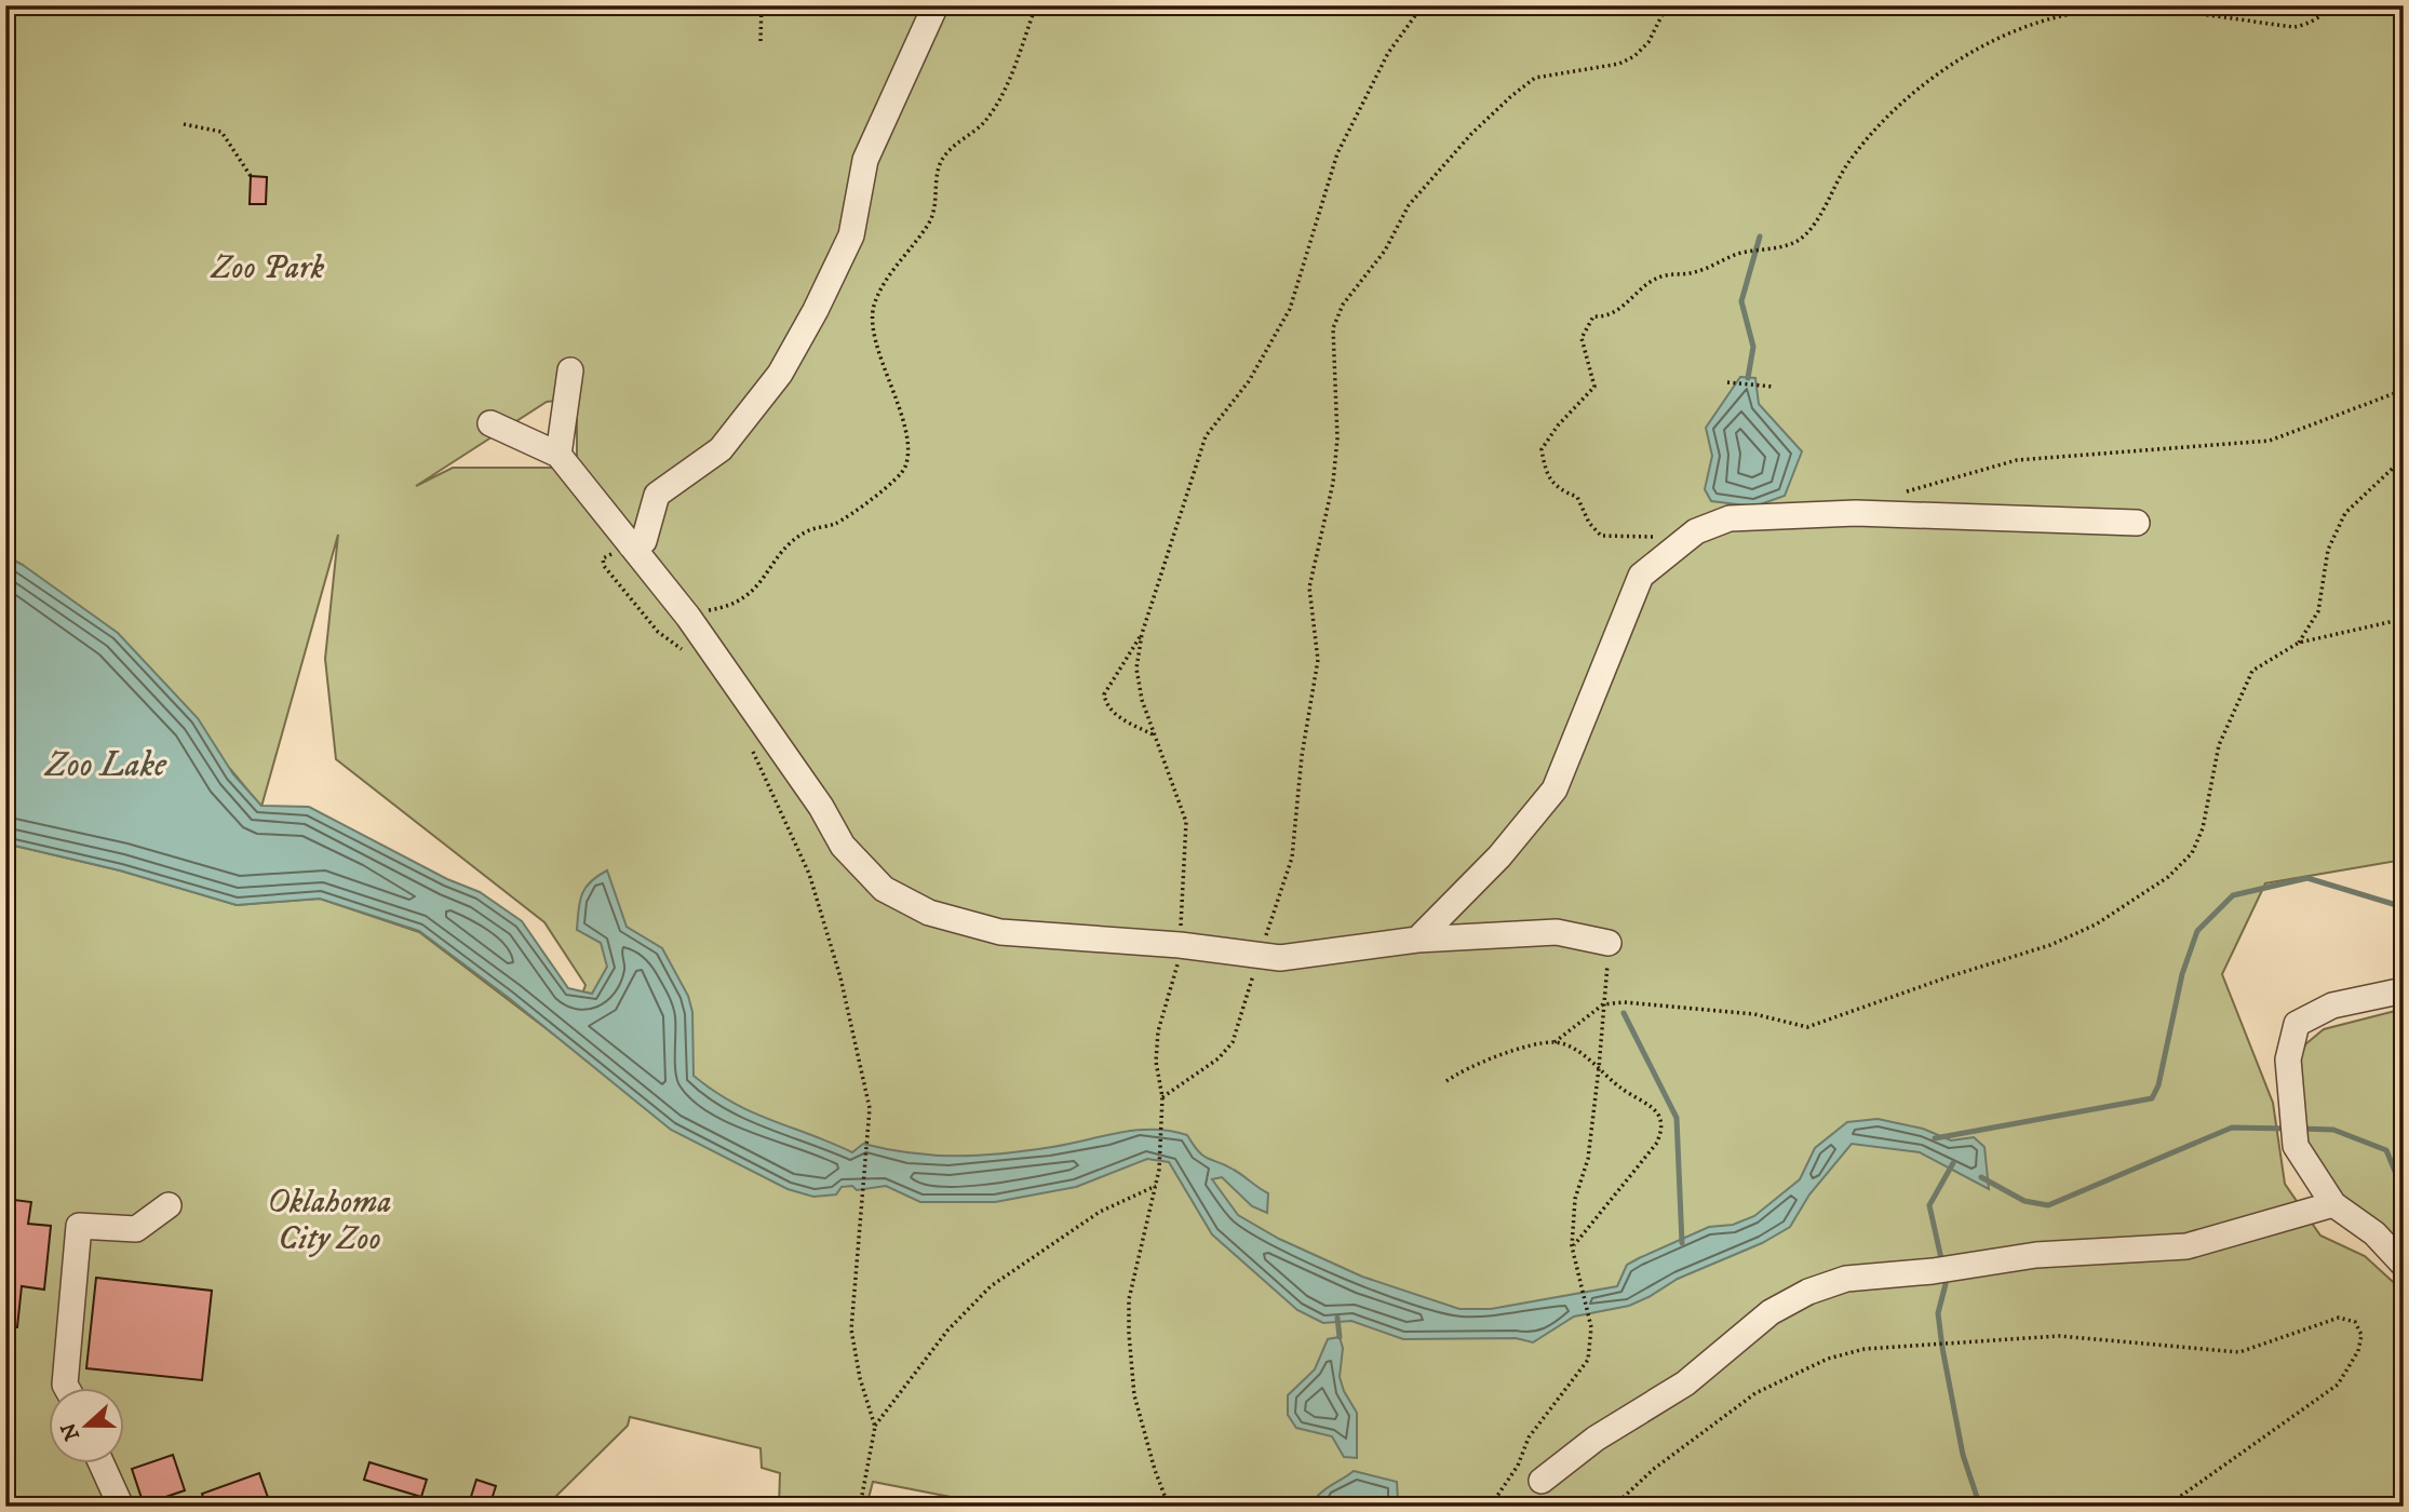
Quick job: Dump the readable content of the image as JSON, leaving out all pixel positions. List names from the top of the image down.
{
  "water": ["Zoo Lake"],
  "parks": ["Zoo Park", "Oklahoma City Zoo"],
  "north": "left"
}
